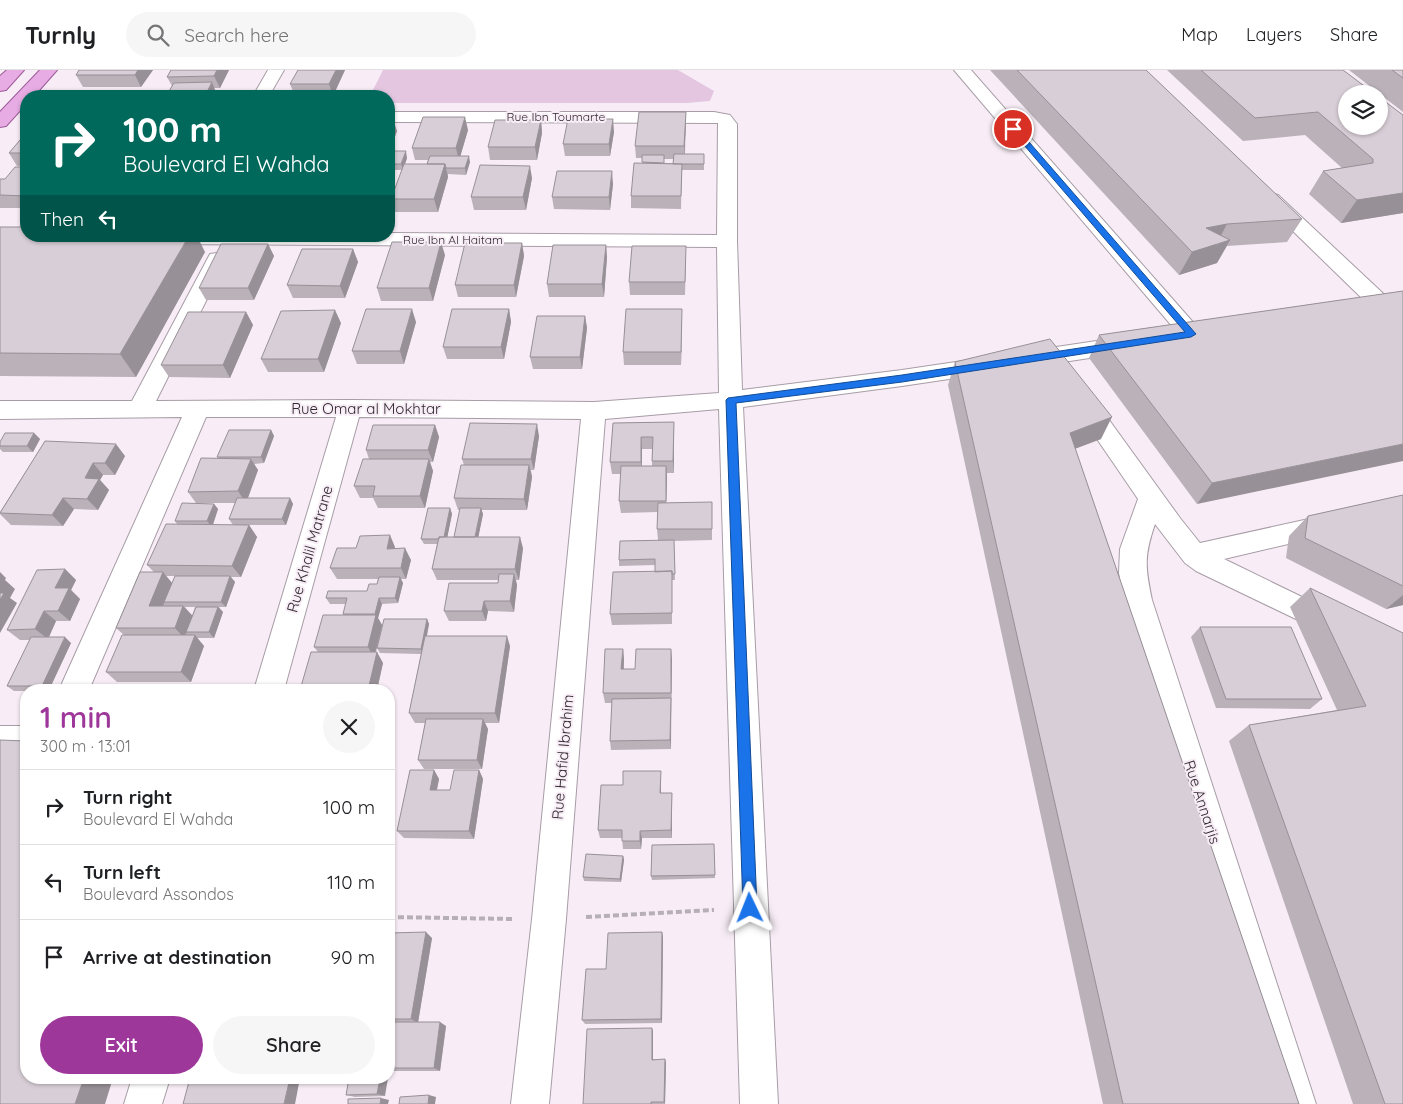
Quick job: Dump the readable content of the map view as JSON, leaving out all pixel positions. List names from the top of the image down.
{
  "streets": {
    "street": [
      "Rue Ibn Toumarte",
      "Rue Ibn Al Haitam",
      "Rue Omar al Mokhtar",
      "Rue Khalil Matrane",
      "Rue Hafid Ibrahim",
      "Rue Annarjis"
    ]
  },
  "crossings": [
    ["Rue Ibn Toumarte", "Rue Ibn Al Haitam"],
    ["Rue Omar al Mokhtar", "Rue Khalil Matrane"],
    ["Rue Omar al Mokhtar", "Rue Hafid Ibrahim"]
  ],
  "page": {
    "header": "Turnly",
    "search": "Search here",
    "nav": ["Map", "Layers", "Share"],
    "turn": ["100 m", "Boulevard El Wahda"],
    "then": "Then",
    "heading": ["1 min", "300 m · 13:01"],
    "list": [
      {
        "name": "Turn right",
        "note": "Boulevard El Wahda",
        "value": "100 m"
      },
      {
        "name": "Turn left",
        "note": "Boulevard Assondos",
        "value": "110 m"
      },
      {
        "name": "Arrive at destination",
        "value": "90 m"
      }
    ],
    "buttons": ["Exit", "Share"]
  }
}
